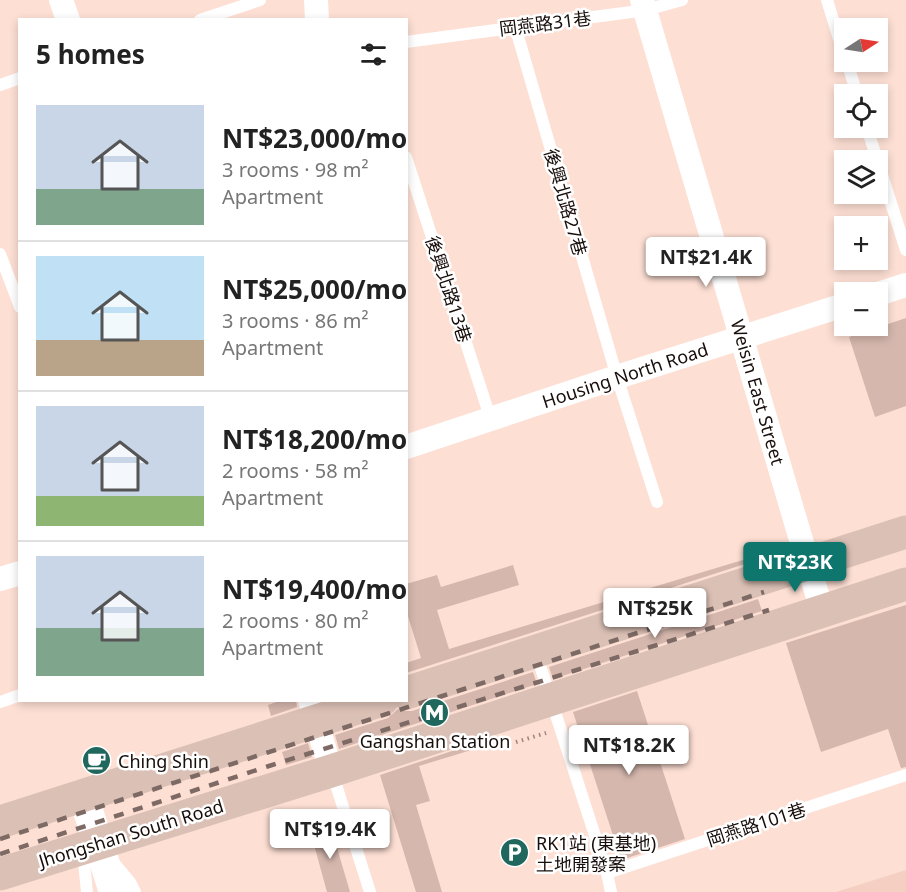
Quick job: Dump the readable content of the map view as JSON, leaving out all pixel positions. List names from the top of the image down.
{
  "streets": {
    "main road": ["Jhongshan South Road"],
    "street": ["Housing North Road", "Weisin East Street"],
    "lane": [
      "岡燕路31巷",
      "後興北路27巷",
      "後興北路13巷",
      "岡燕路101巷"
    ]
  },
  "crossings": [
    ["岡燕路31巷", "後興北路27巷"],
    ["岡燕路31巷", "Weisin East Street"],
    ["後興北路27巷", "Housing North Road"],
    ["後興北路13巷", "Housing North Road"],
    ["Housing North Road", "Weisin East Street"],
    ["Weisin East Street", "Jhongshan South Road"]
  ],
  "places": {
    "metro station": ["Gangshan Station"],
    "cafe": ["Ching Shin"],
    "parking": ["RK1站 (東基地) 土地開發案"]
  },
  "north": "right",
  "page": {
    "map_buttons": ["+", "−"],
    "heading": "5 homes",
    "list": [
      {
        "name": "NT$23,000/mo",
        "note": "3 rooms · 98 m² · Apartment"
      },
      {
        "name": "NT$25,000/mo",
        "note": "3 rooms · 86 m² · Apartment"
      },
      {
        "name": "NT$18,200/mo",
        "note": "2 rooms · 58 m² · Apartment"
      },
      {
        "name": "NT$19,400/mo",
        "note": "2 rooms · 80 m² · Apartment"
      }
    ],
    "price": [
      "NT$21.4K",
      "NT$23K",
      "NT$25K",
      "NT$18.2K",
      "NT$19.4K"
    ]
  }
}
